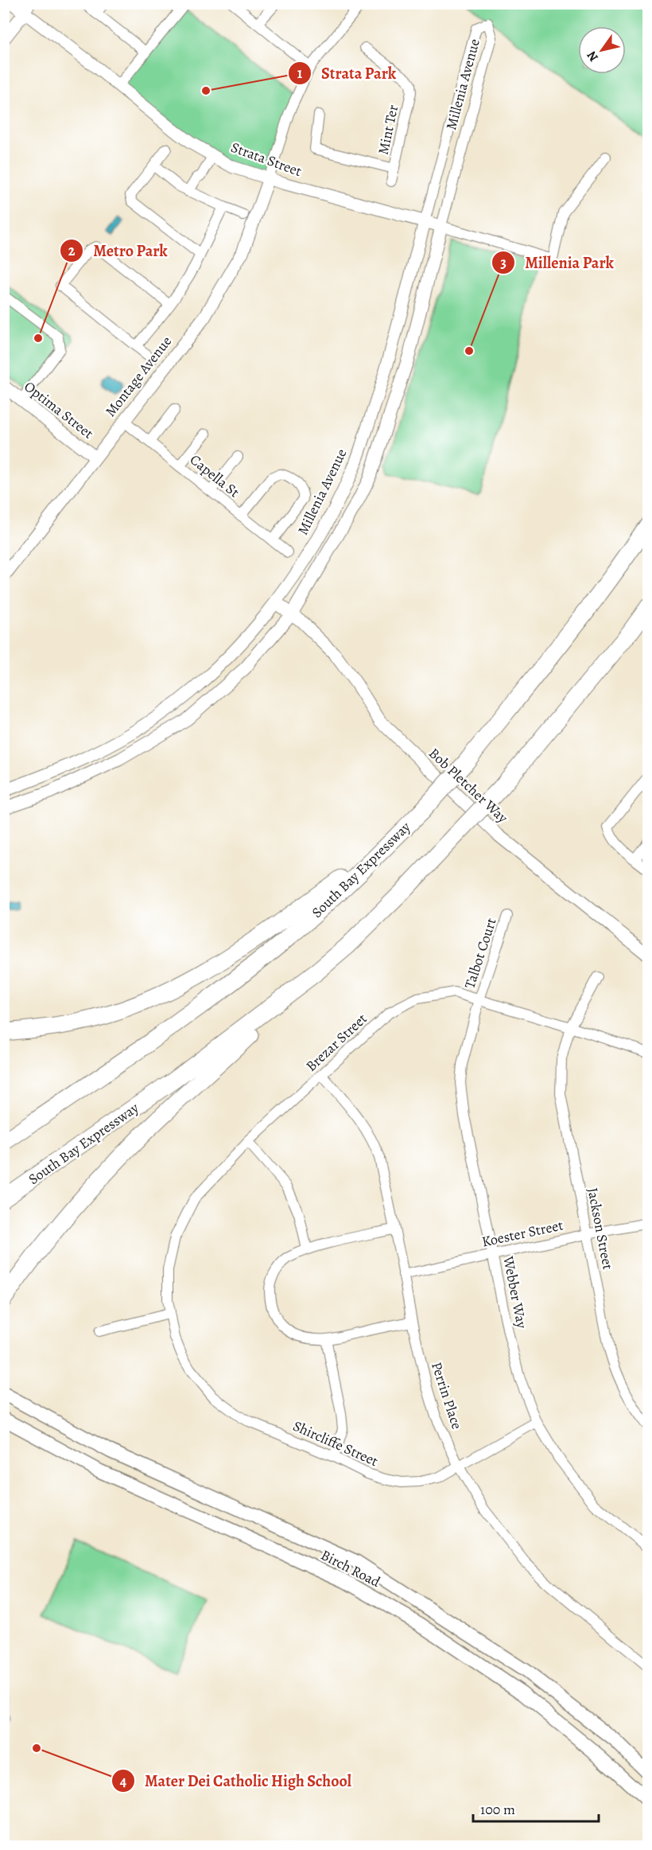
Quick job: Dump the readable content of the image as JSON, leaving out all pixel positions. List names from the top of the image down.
{
  "streets": {
    "highway": ["South Bay Expressway"],
    "main road": ["Birch Road"],
    "street": [
      "Millenia Avenue",
      "Mint Ter",
      "Strata Street",
      "Montage Avenue",
      "Optima Street",
      "Capella St",
      "Bob Pletcher Way",
      "Talbot Court",
      "Brezar Street",
      "Jackson Street",
      "Koester Street",
      "Webber Way",
      "Perrin Place",
      "Shircliffe Street"
    ]
  },
  "crossings": [
    ["Millenia Avenue", "Strata Street"],
    ["Millenia Avenue", "Bob Pletcher Way"],
    ["Strata Street", "Montage Avenue"],
    ["Montage Avenue", "Optima Street"],
    ["Montage Avenue", "Capella St"],
    ["Talbot Court", "Brezar Street"],
    ["Talbot Court", "Webber Way"],
    ["Brezar Street", "Jackson Street"],
    ["Brezar Street", "Webber Way"],
    ["Brezar Street", "Perrin Place"],
    ["Brezar Street", "Shircliffe Street"],
    ["Jackson Street", "Koester Street"],
    ["Koester Street", "Webber Way"],
    ["Koester Street", "Perrin Place"],
    ["Webber Way", "Shircliffe Street"],
    ["Perrin Place", "Shircliffe Street"]
  ],
  "places": [
    "Strata Park",
    "Metro Park",
    "Millenia Park",
    "Mater Dei Catholic High School"
  ],
  "scale_bar": "100 m",
  "north": "bottom left"
}
